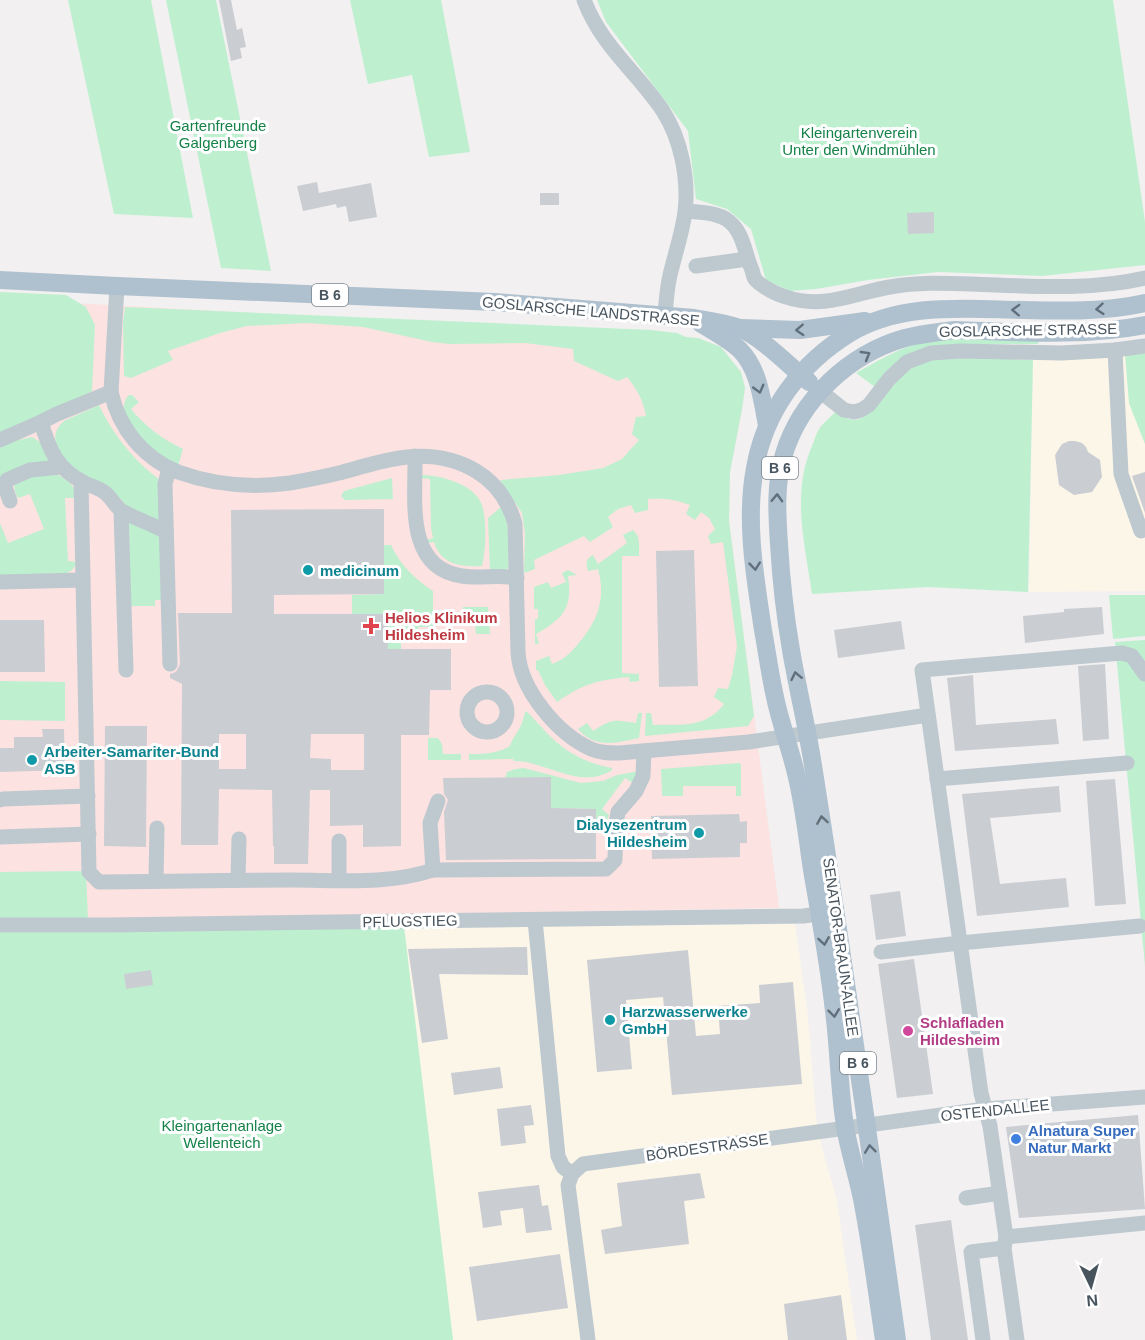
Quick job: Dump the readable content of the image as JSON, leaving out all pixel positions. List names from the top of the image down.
{
  "streets": {
    "main road": [
      "B 6",
      "GOSLARSCHE LANDSTRASSE",
      "GOSLARSCHE STRASSE",
      "SENATOR-BRAUN-ALLEE"
    ],
    "street": ["PFLUGSTIEG", "OSTENDALLEE", "BÖRDESTRASSE"]
  },
  "crossings": [
    ["B 6", "GOSLARSCHE LANDSTRASSE"],
    ["B 6", "GOSLARSCHE STRASSE"],
    ["B 6", "SENATOR-BRAUN-ALLEE"],
    ["GOSLARSCHE LANDSTRASSE", "SENATOR-BRAUN-ALLEE"],
    ["GOSLARSCHE STRASSE", "SENATOR-BRAUN-ALLEE"],
    ["PFLUGSTIEG", "SENATOR-BRAUN-ALLEE"],
    ["SENATOR-BRAUN-ALLEE", "OSTENDALLEE"],
    ["SENATOR-BRAUN-ALLEE", "BÖRDESTRASSE"],
    ["OSTENDALLEE", "BÖRDESTRASSE"]
  ],
  "parks": ["Gartenfreunde Galgenberg", "Kleingartenverein Unter den Windmühlen", "Kleingartenanlage Wellenteich"],
  "places": {
    "other": [
      "medicinum",
      "Arbeiter-Samariter-Bund ASB",
      "Dialysezentrum Hildesheim",
      "Harzwasserwerke GmbH",
      "Schlafladen Hildesheim",
      "Alnatura Super Natur Markt"
    ],
    "health": ["Helios Klinikum Hildesheim"]
  },
  "north": "bottom"
}
